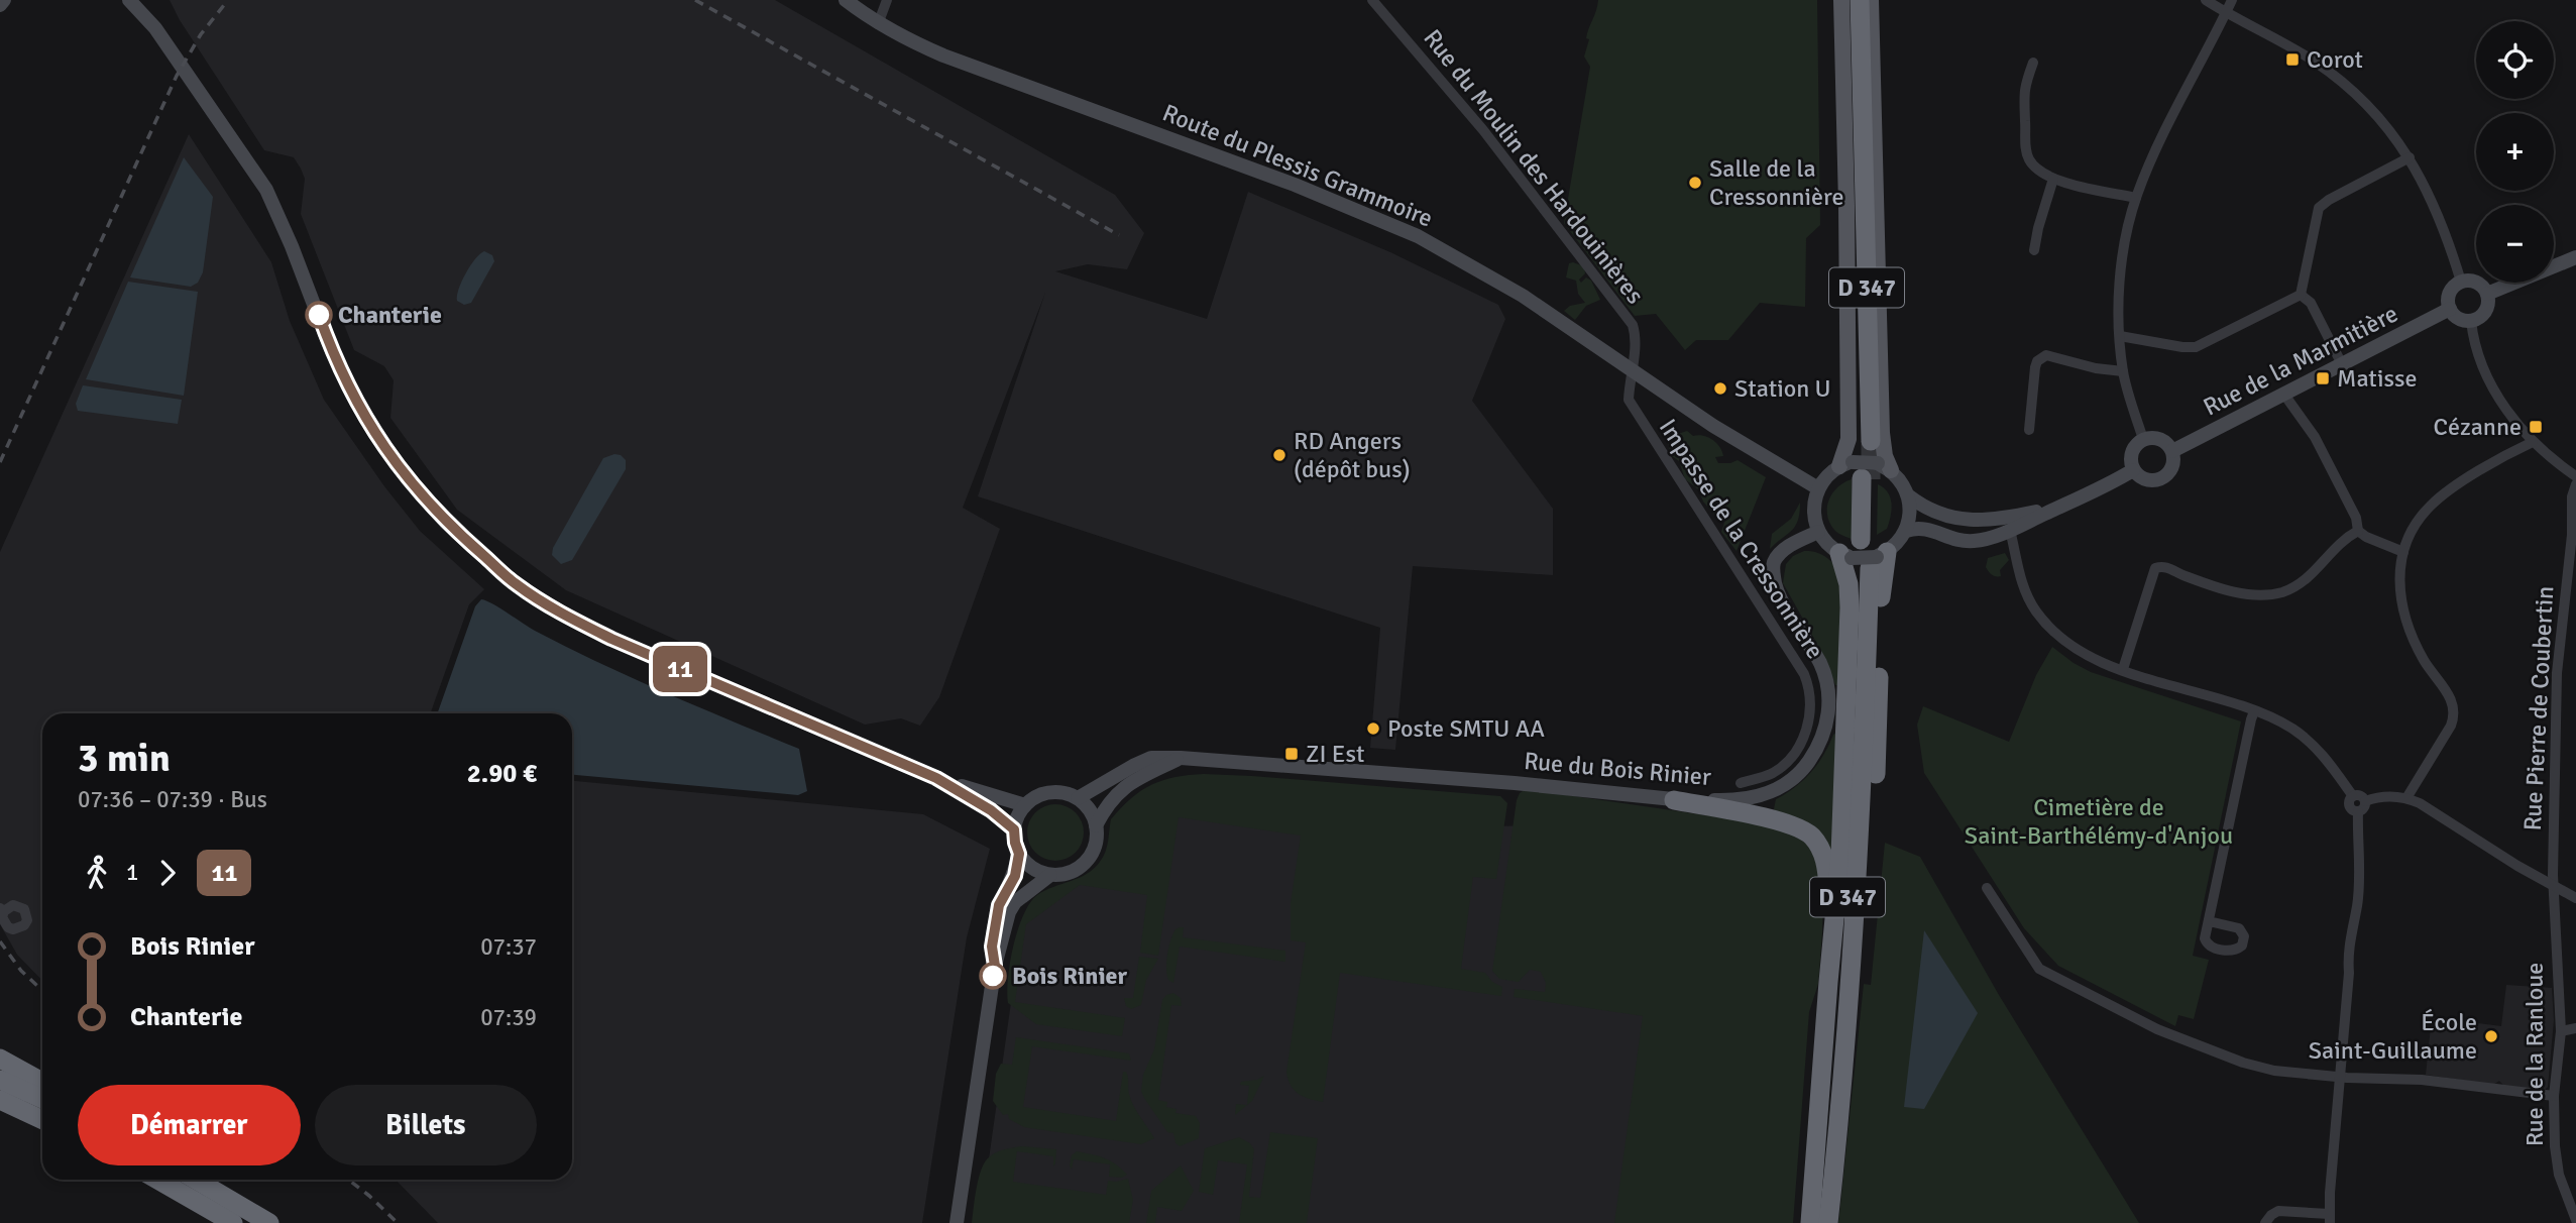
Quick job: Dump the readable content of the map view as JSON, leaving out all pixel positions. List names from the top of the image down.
{
  "streets": {
    "highway": ["D 347"],
    "street": [
      "Route du Plessis Grammoire",
      "Rue du Moulin des Hardouinières",
      "Rue de la Marmitière",
      "Impasse de la Cressonnière",
      "Rue Pierre de Coubertin",
      "Rue du Bois Rinier",
      "Rue de la Ranloue"
    ]
  },
  "crossings": [
    ["Route du Plessis Grammoire", "Rue du Moulin des Hardouinières"],
    ["Route du Plessis Grammoire", "Impasse de la Cressonnière"],
    ["Rue du Moulin des Hardouinières", "Impasse de la Cressonnière"],
    ["Rue Pierre de Coubertin", "Rue de la Ranloue"]
  ],
  "parks": ["Cimetière de Saint-Barthélémy-d'Anjou"],
  "places": {
    "transit": [
      "Corot",
      "Matisse",
      "Cézanne",
      "ZI Est"
    ],
    "other": [
      "Salle de la Cressonnière",
      "Chanterie",
      "Station U",
      "RD Angers (dépôt bus)",
      "Poste SMTU AA",
      "Bois Rinier",
      "École Saint-Guillaume"
    ]
  },
  "lines": ["bus line 11"],
  "page": {
    "on_map": "11",
    "map_buttons": ["+", "−"],
    "heading": ["3 min", "07:36 – 07:39 · Bus", "2.90 €"],
    "legs": ["1", "11"],
    "list": [
      {
        "name": "Bois Rinier",
        "value": "07:37"
      },
      {
        "name": "Chanterie",
        "value": "07:39"
      }
    ],
    "buttons": ["Démarrer", "Billets"]
  }
}
